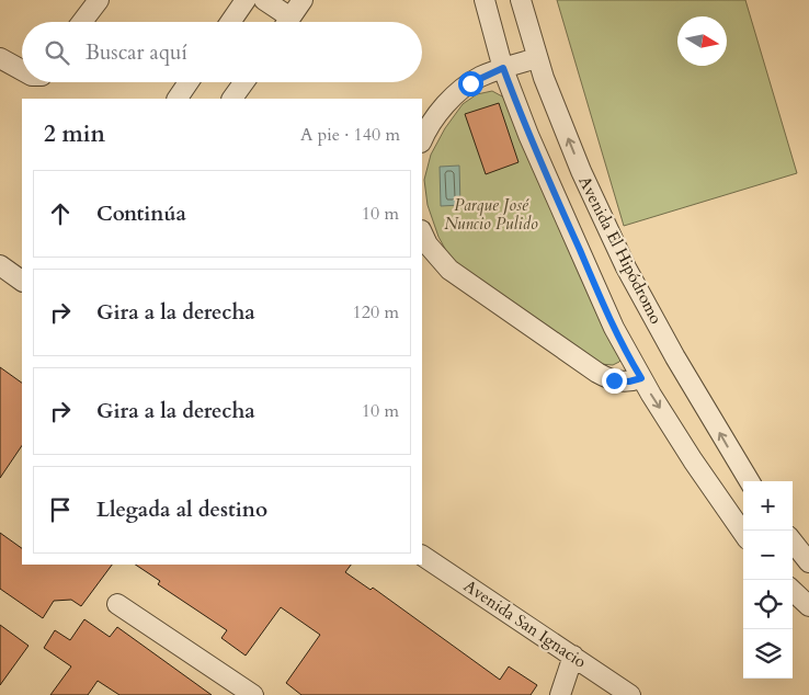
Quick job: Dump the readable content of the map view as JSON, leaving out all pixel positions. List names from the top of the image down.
{
  "streets": {
    "street": ["Avenida El Hipódromo", "Avenida San Ignacio"]
  },
  "parks": ["Parque José Nuncio Pulido"],
  "north": "right",
  "page": {
    "search": "Buscar aquí",
    "heading": ["2 min", "A pie · 140 m"],
    "list": [
      ["Continúa", "10 m"],
      ["Gira a la derecha", "120 m"],
      ["Gira a la derecha", "10 m"],
      "Llegada al destino"
    ],
    "map_buttons": ["+", "−"]
  }
}
